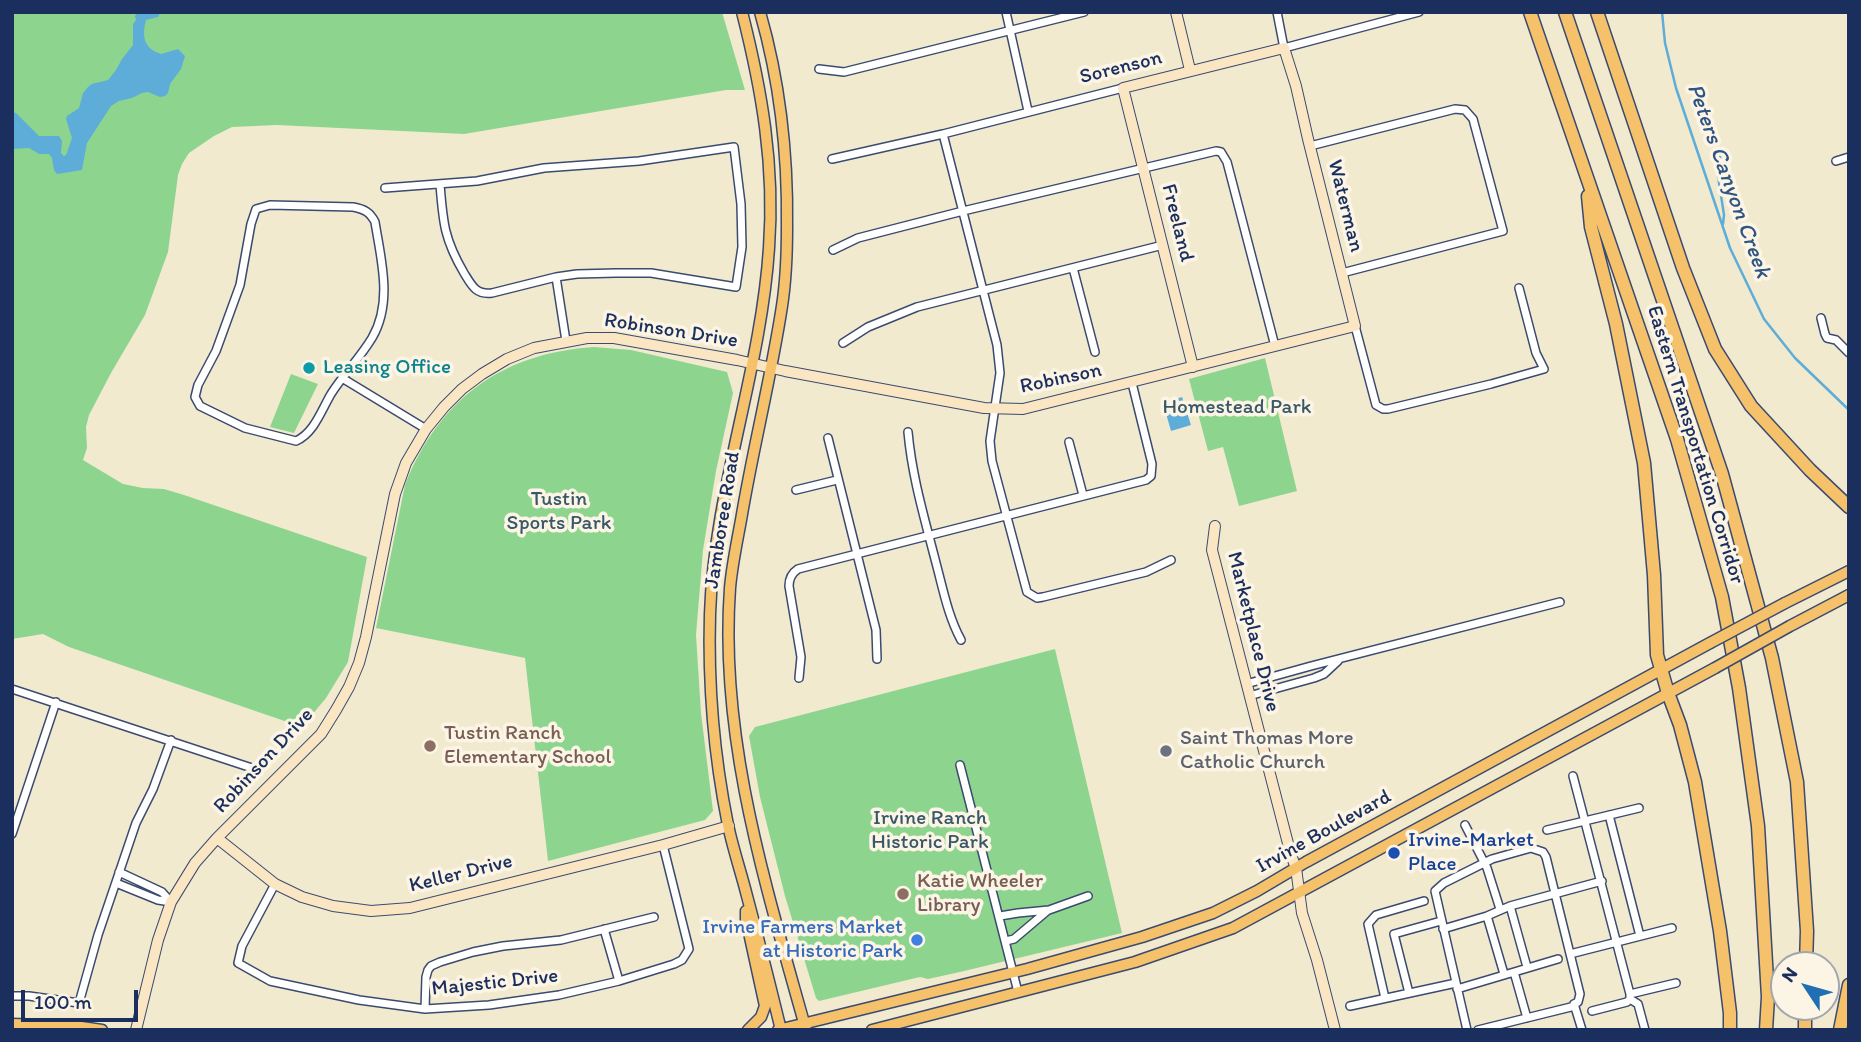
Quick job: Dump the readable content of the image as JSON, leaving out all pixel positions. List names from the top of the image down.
{
  "streets": {
    "highway": ["Eastern Transportation Corridor"],
    "main road": ["Jamboree Road", "Irvine Boulevard"],
    "street": [
      "Sorenson",
      "Waterman",
      "Freeland",
      "Robinson Drive",
      "Robinson",
      "Marketplace Drive",
      "Keller Drive",
      "Majestic Drive"
    ]
  },
  "crossings": [
    ["Sorenson", "Waterman"],
    ["Sorenson", "Freeland"],
    ["Waterman", "Robinson"],
    ["Freeland", "Robinson"],
    ["Robinson Drive", "Robinson"],
    ["Robinson Drive", "Jamboree Road"],
    ["Robinson Drive", "Keller Drive"],
    ["Robinson", "Jamboree Road"],
    ["Jamboree Road", "Irvine Boulevard"],
    ["Jamboree Road", "Keller Drive"],
    ["Marketplace Drive", "Irvine Boulevard"],
    ["Keller Drive", "Majestic Drive"]
  ],
  "water": ["Peters Canyon Creek"],
  "parks": ["Homestead Park", "Tustin Sports Park", "Irvine Ranch Historic Park"],
  "places": [
    "Leasing Office",
    "Tustin Ranch Elementary School",
    "Saint Thomas More Catholic Church",
    "Irvine-Market Place",
    "Katie Wheeler Library",
    "Irvine Farmers Market at Historic Park"
  ],
  "scale_bar": "100 m",
  "north": "top left"
}
